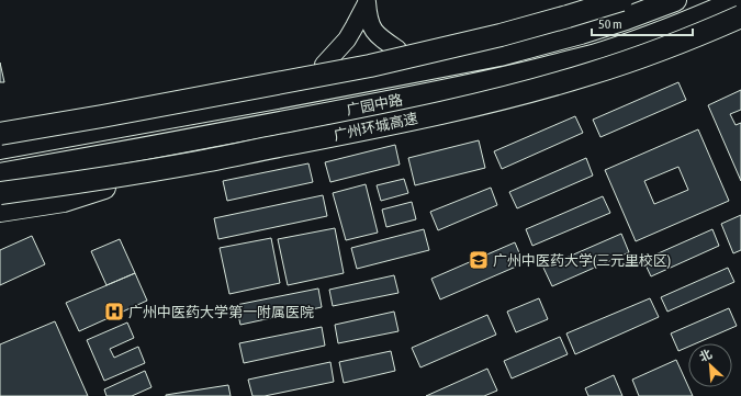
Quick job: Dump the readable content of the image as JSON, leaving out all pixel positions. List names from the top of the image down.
{
  "streets": {
    "highway": ["广园中路", "广州环城高速"]
  },
  "places": {
    "school or university": ["广州中医药大学(三元里校区)"],
    "hospital": ["广州中医药大学第一附属医院"]
  },
  "scale_bar": "50 m",
  "north": "top left"
}
